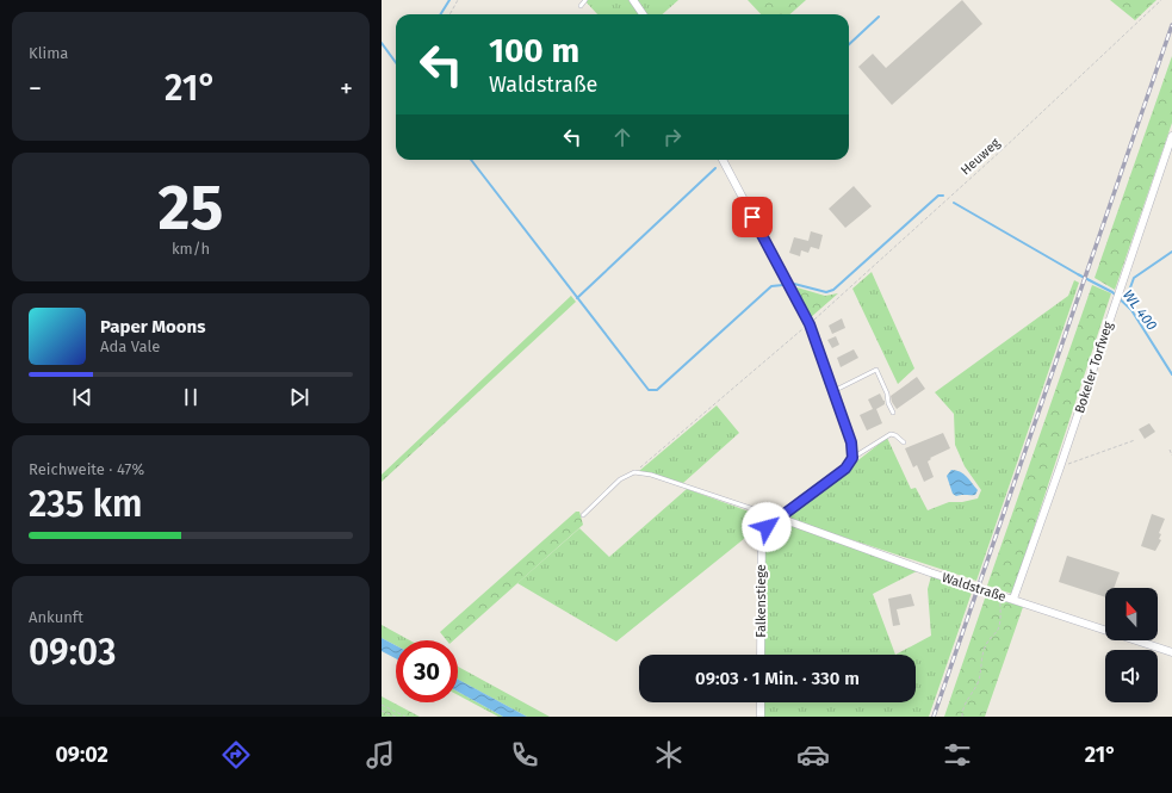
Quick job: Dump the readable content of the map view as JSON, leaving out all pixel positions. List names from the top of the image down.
{
  "streets": {
    "street": ["Bokeler Torfweg", "Waldstraße", "Falkenstiege"],
    "path": ["Heuweg"]
  },
  "crossings": [
    ["Heuweg", "Waldstraße"],
    ["Bokeler Torfweg", "Waldstraße"],
    ["Waldstraße", "Falkenstiege"]
  ],
  "water": ["WL 400"],
  "north": "top",
  "page": {
    "tile": [
      "Klima",
      ["25", "km/h"],
      ["Reichweite · 47%", "235 km"],
      ["Ankunft", "09:03"]
    ],
    "turn": ["100 m", "Waldstraße"],
    "heat": ["−", "21°", "+"],
    "song": ["Paper Moons", "Ada Vale"],
    "limit": "30",
    "trip": "09:03 · 1 Min. · 330 m",
    "tabs": ["09:02", "21°"]
  }
}
